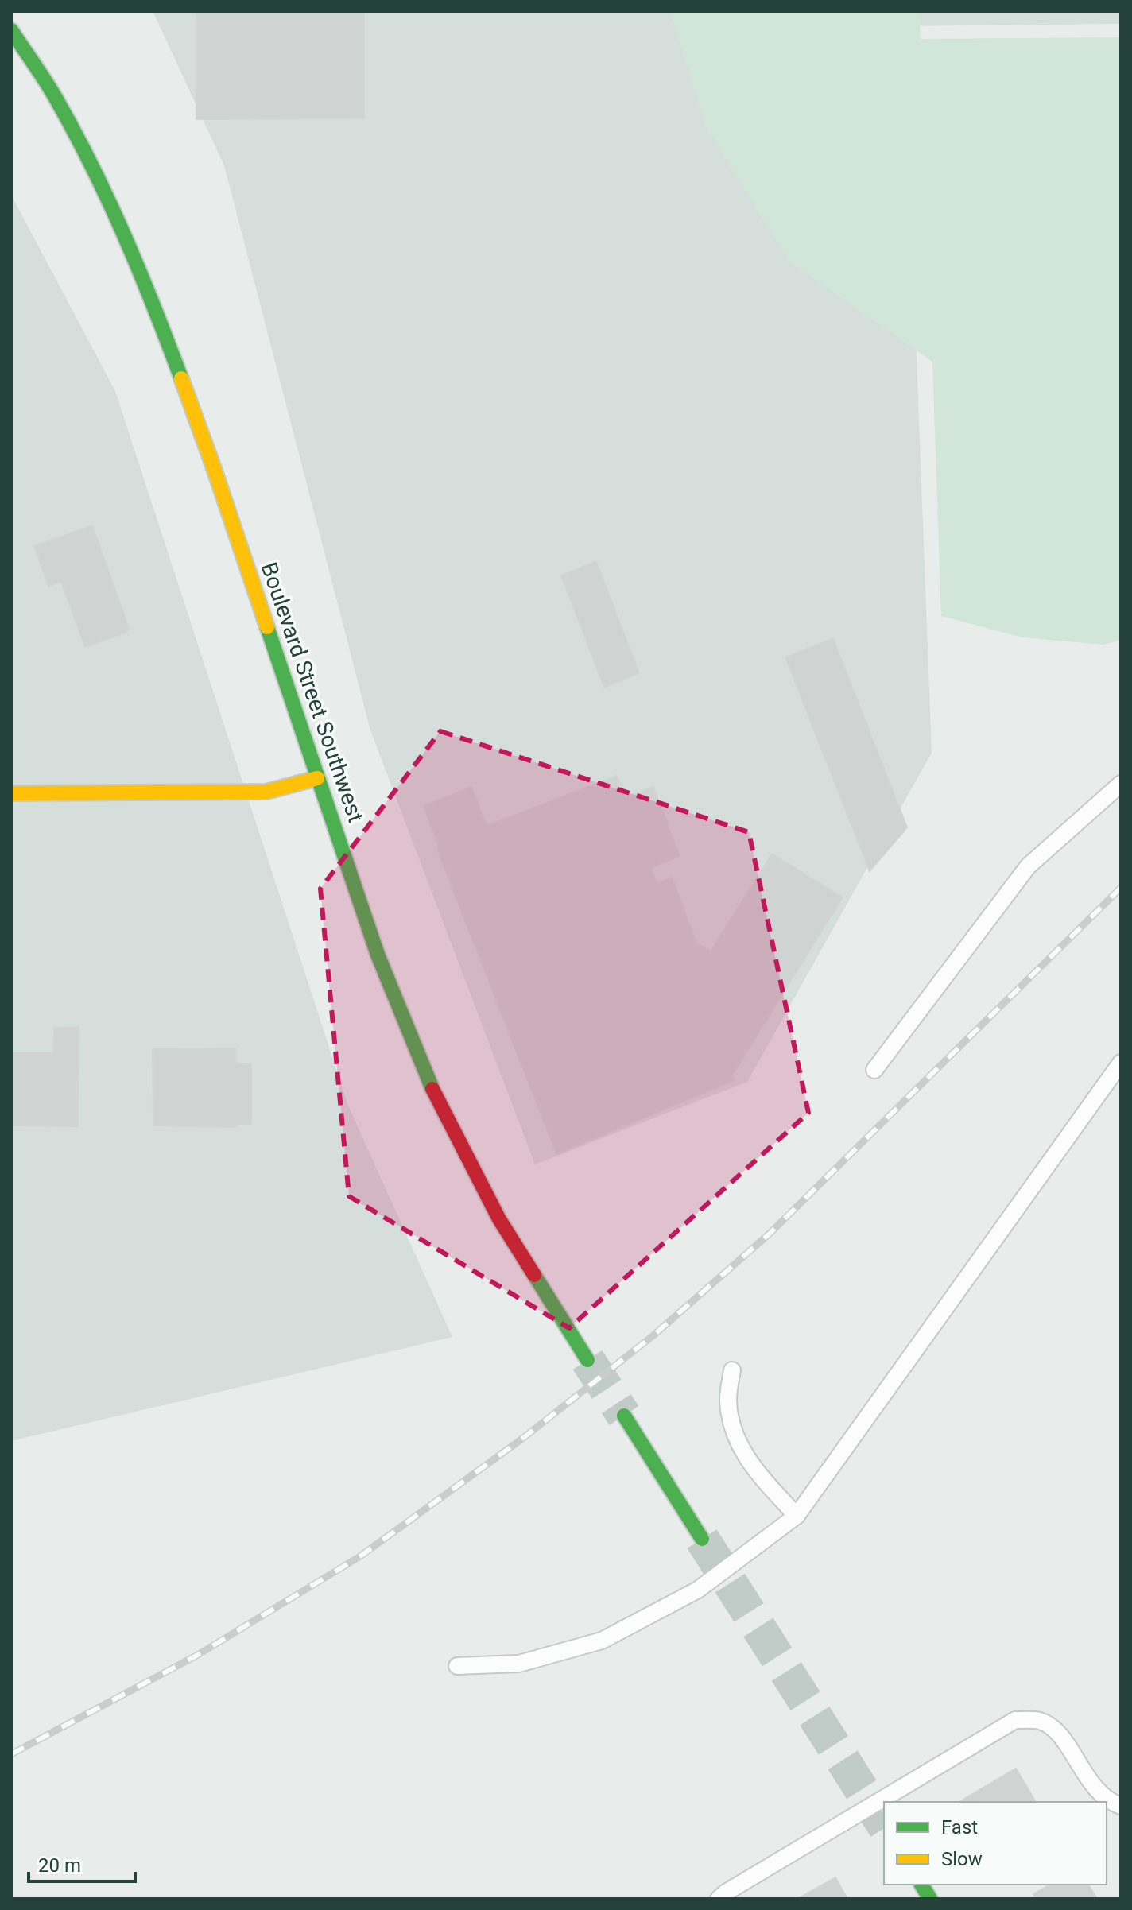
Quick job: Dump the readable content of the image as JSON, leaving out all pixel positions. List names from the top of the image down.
{
  "streets": {
    "main road": ["Boulevard Street Southwest"]
  },
  "legend": ["Fast", "Slow"],
  "scale_bar": "20 m"
}
